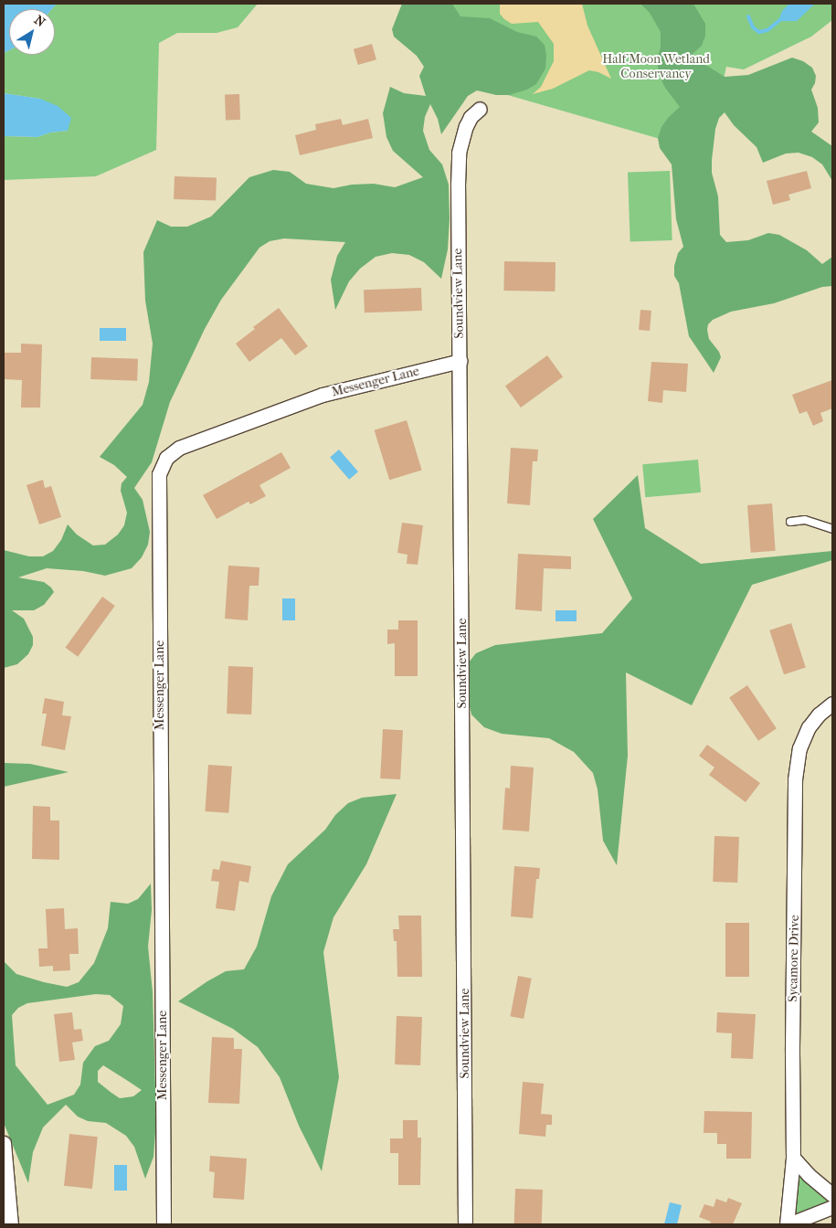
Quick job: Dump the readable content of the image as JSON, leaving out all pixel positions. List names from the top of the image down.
{
  "streets": {
    "street": ["Soundview Lane", "Messenger Lane", "Sycamore Drive"]
  },
  "crossings": [
    ["Soundview Lane", "Messenger Lane"]
  ],
  "parks": ["Half Moon Wetland Conservancy"],
  "north": "top right"
}
